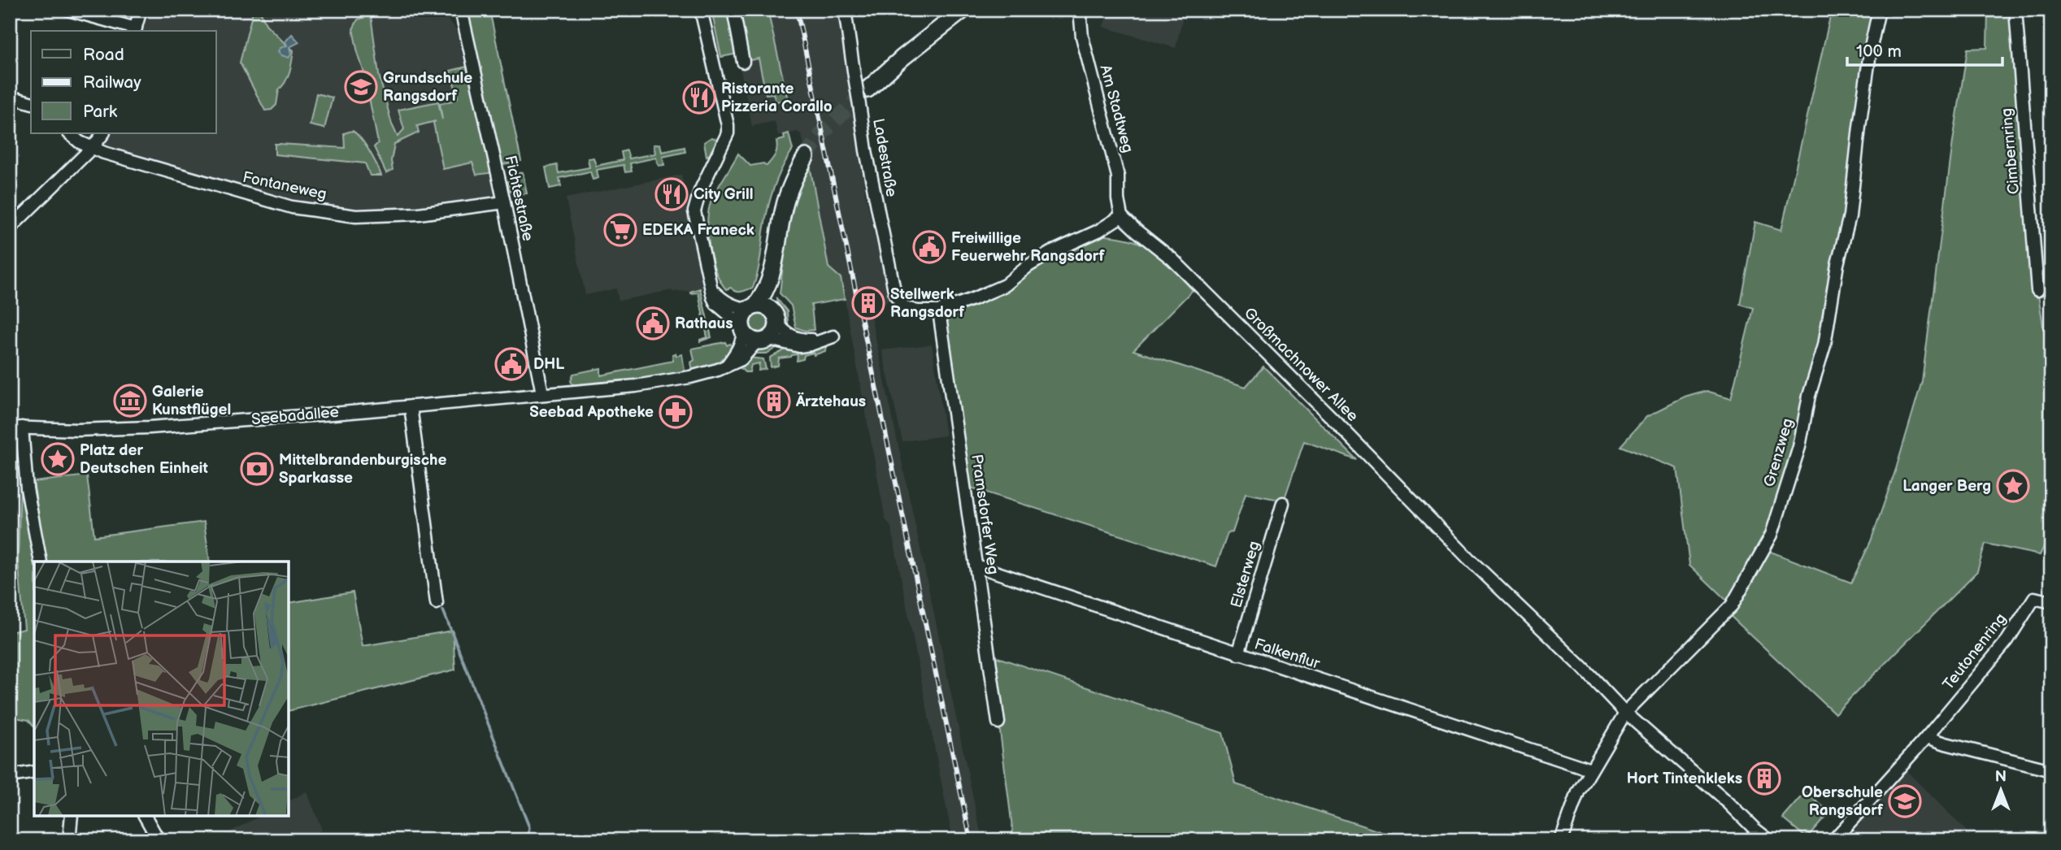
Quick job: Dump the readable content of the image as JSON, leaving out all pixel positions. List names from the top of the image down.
{
  "streets": {
    "street": [
      "Am Stadtweg",
      "Cimbernring",
      "Ladestraße",
      "Fontaneweg",
      "Fichtestraße",
      "Großmachnower Allee",
      "Seebadallee",
      "Grenzweg",
      "Pramsdorfer Weg",
      "Elsterweg",
      "Teutonenring",
      "Falkenflur"
    ]
  },
  "crossings": [
    ["Am Stadtweg", "Großmachnower Allee"],
    ["Ladestraße", "Pramsdorfer Weg"],
    ["Fontaneweg", "Fichtestraße"],
    ["Fichtestraße", "Seebadallee"],
    ["Großmachnower Allee", "Grenzweg"],
    ["Grenzweg", "Falkenflur"],
    ["Pramsdorfer Weg", "Falkenflur"],
    ["Elsterweg", "Falkenflur"]
  ],
  "places": {
    "school or university": ["Grundschule Rangsdorf", "Oberschule Rangsdorf"],
    "restaurant": ["Ristorante Pizzeria Corallo", "City Grill"],
    "supermarket": ["EDEKA Franeck"],
    "public building": ["Freiwillige Feuerwehr Rangsdorf", "Rathaus", "DHL"],
    "building": ["Stellwerk Rangsdorf", "Ärztehaus", "Hort Tintenkleks"],
    "museum": ["Galerie Kunstflügel"],
    "pharmacy": ["Seebad Apotheke"],
    "place": ["Platz der Deutschen Einheit", "Langer Berg"],
    "bank": ["Mittelbrandenburgische Sparkasse"]
  },
  "legend": ["Road", "Railway", "Park"],
  "scale_bar": "100 m",
  "north": "top"
}
